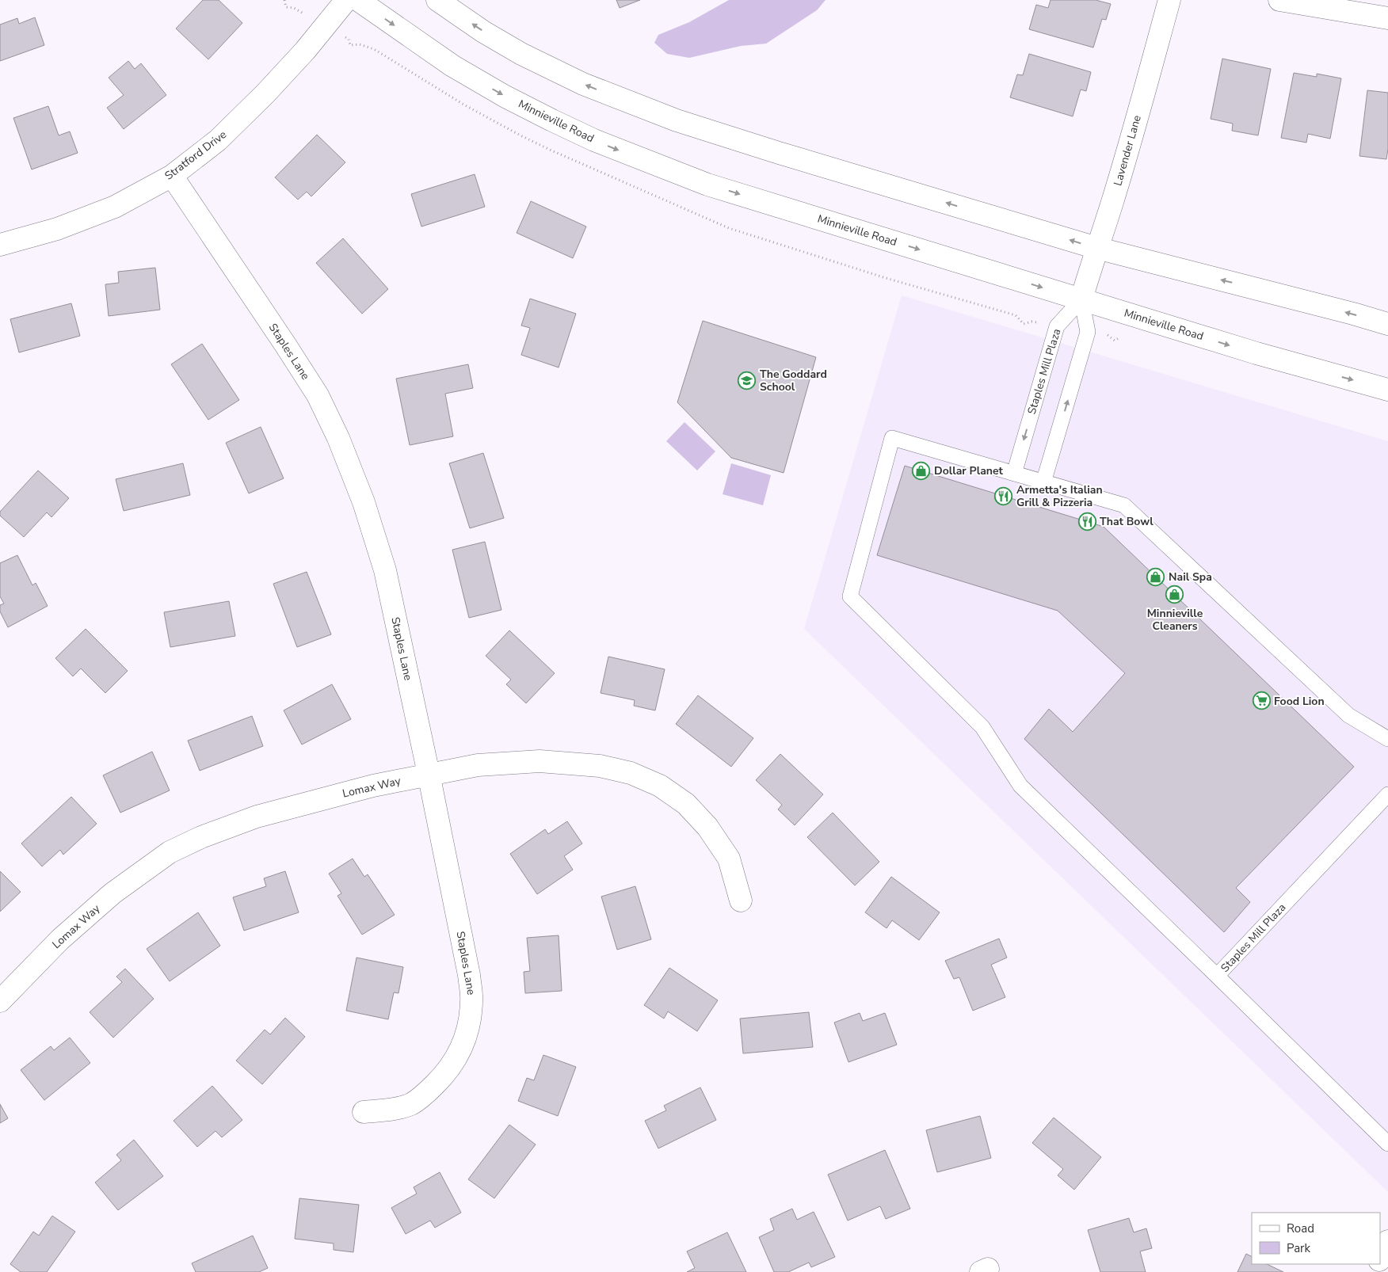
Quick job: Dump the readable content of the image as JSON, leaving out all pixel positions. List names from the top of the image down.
{
  "streets": {
    "street": [
      "Minnieville Road",
      "Lavender Lane",
      "Stratford Drive",
      "Staples Lane",
      "Lomax Way"
    ],
    "lane": ["Staples Mill Plaza"]
  },
  "crossings": [
    ["Minnieville Road", "Lavender Lane"],
    ["Minnieville Road", "Staples Mill Plaza"],
    ["Lavender Lane", "Staples Mill Plaza"],
    ["Stratford Drive", "Staples Lane"],
    ["Staples Lane", "Lomax Way"]
  ],
  "places": {
    "school or university": ["The Goddard School"],
    "shop": ["Dollar Planet", "Nail Spa", "Minnieville Cleaners"],
    "restaurant": ["Armetta's Italian Grill & Pizzeria", "That Bowl"],
    "supermarket": ["Food Lion"]
  },
  "legend": ["Road", "Park"]
}
